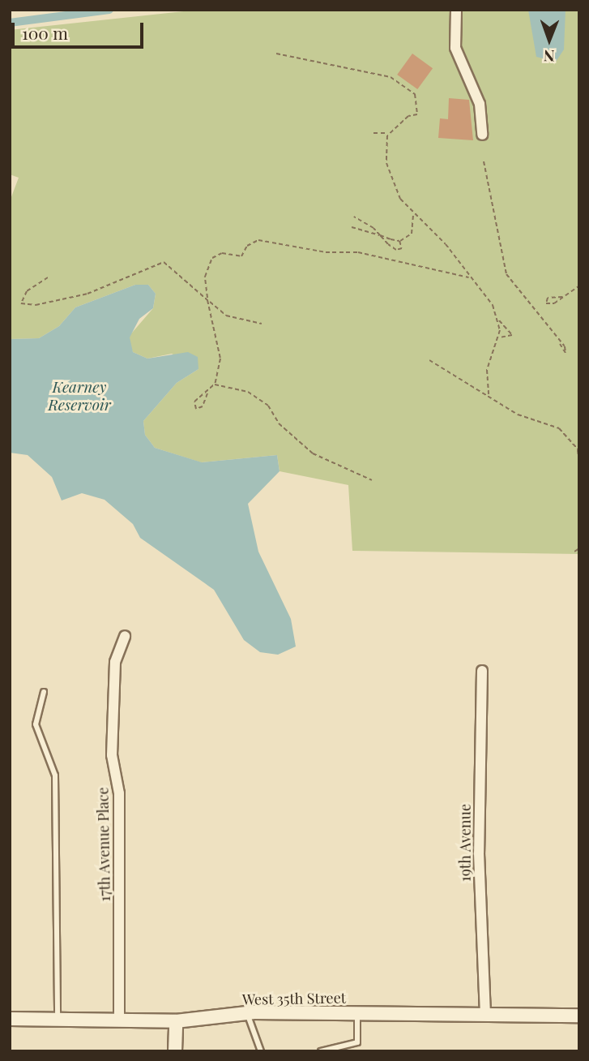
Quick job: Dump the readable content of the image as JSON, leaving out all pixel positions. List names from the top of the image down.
{
  "streets": {
    "street": ["19th Avenue", "17th Avenue Place", "West 35th Street"]
  },
  "crossings": [
    ["19th Avenue", "West 35th Street"],
    ["17th Avenue Place", "West 35th Street"]
  ],
  "water": ["Kearney Reservoir"],
  "scale_bar": "100 m",
  "north": "bottom"
}
